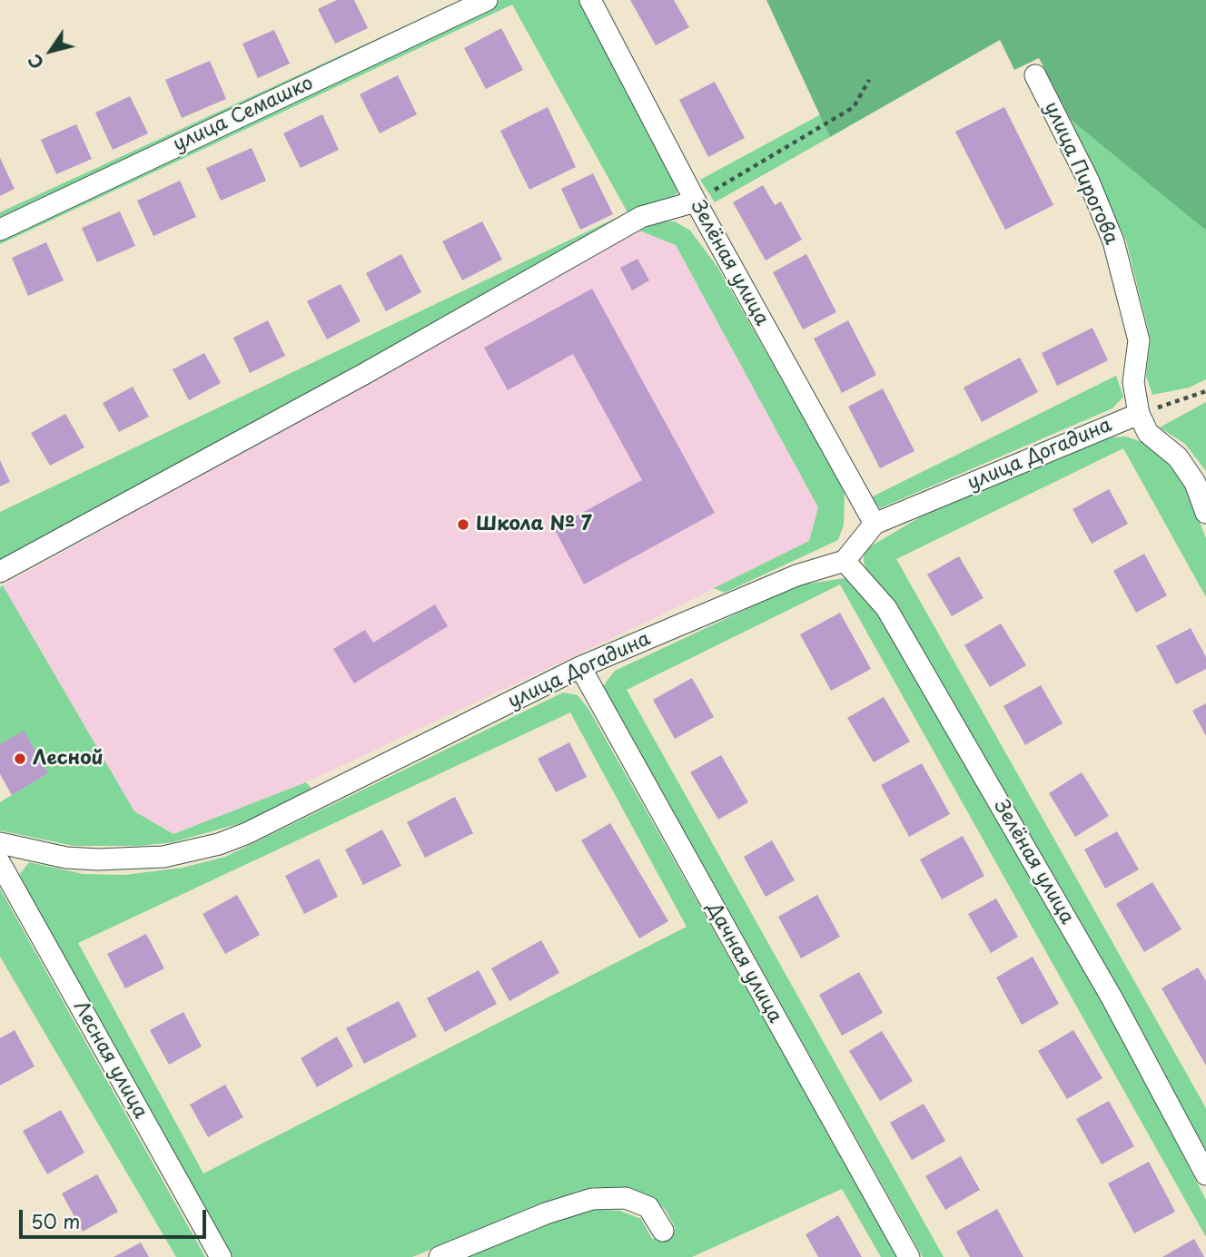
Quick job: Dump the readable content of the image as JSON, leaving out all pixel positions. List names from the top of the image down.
{
  "streets": {
    "street": [
      "улица Семашко",
      "улица Пирогова",
      "Зелёная улица",
      "улица Догадина",
      "Дачная улица",
      "Лесная улица"
    ]
  },
  "crossings": [
    ["улица Пирогова", "улица Догадина"],
    ["Зелёная улица", "улица Догадина"],
    ["улица Догадина", "Дачная улица"]
  ],
  "places": ["Школа № 7", "Лесной"],
  "scale_bar": "50 m",
  "north": "bottom left"
}
